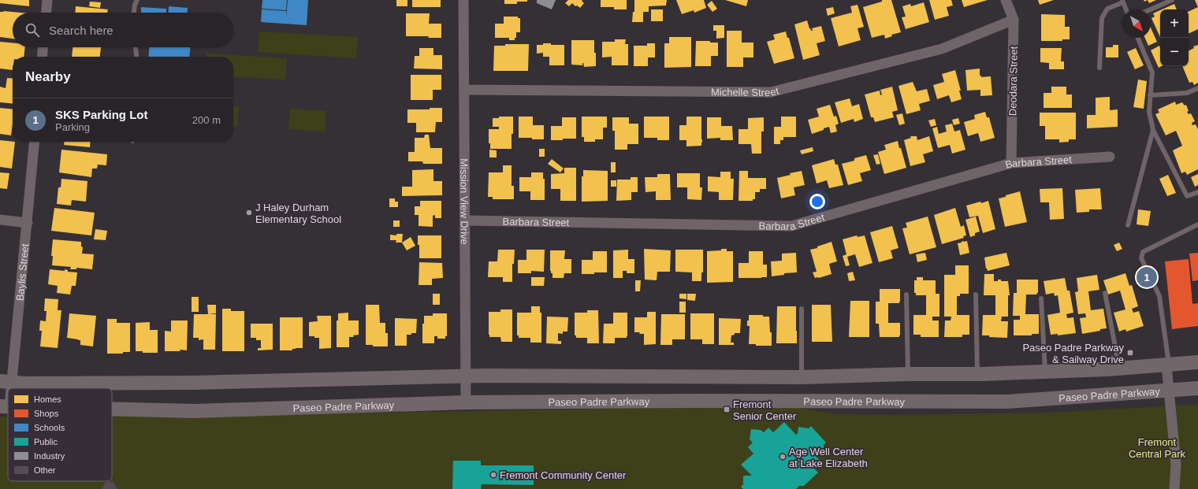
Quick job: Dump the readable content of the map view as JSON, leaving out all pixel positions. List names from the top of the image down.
{
  "streets": {
    "main road": ["Paseo Padre Parkway"],
    "street": [
      "Deodara Street",
      "Michelle Street",
      "Barbara Street",
      "Mission View Drive",
      "Baylis Street"
    ]
  },
  "crossings": [
    ["Deodara Street", "Michelle Street"],
    ["Deodara Street", "Barbara Street"],
    ["Michelle Street", "Mission View Drive"],
    ["Barbara Street", "Mission View Drive"],
    ["Mission View Drive", "Paseo Padre Parkway"]
  ],
  "parks": ["Fremont Central Park"],
  "places": {
    "other": ["J Haley Durham Elementary School", "Age Well Center at Lake Elizabeth", "Fremont Community Center"],
    "transit": ["Paseo Padre Parkway & Sailway Drive", "Fremont Senior Center"]
  },
  "legend": [
    "Homes",
    "Shops",
    "Schools",
    "Public",
    "Industry",
    "Other"
  ],
  "north": "bottom right",
  "page": {
    "map_buttons": ["+", "−"],
    "search": "Search here",
    "heading": "Nearby",
    "list": [
      {
        "mark": "1",
        "name": "SKS Parking Lot",
        "note": "Parking",
        "value": "200 m"
      }
    ],
    "pins": "1"
  }
}
